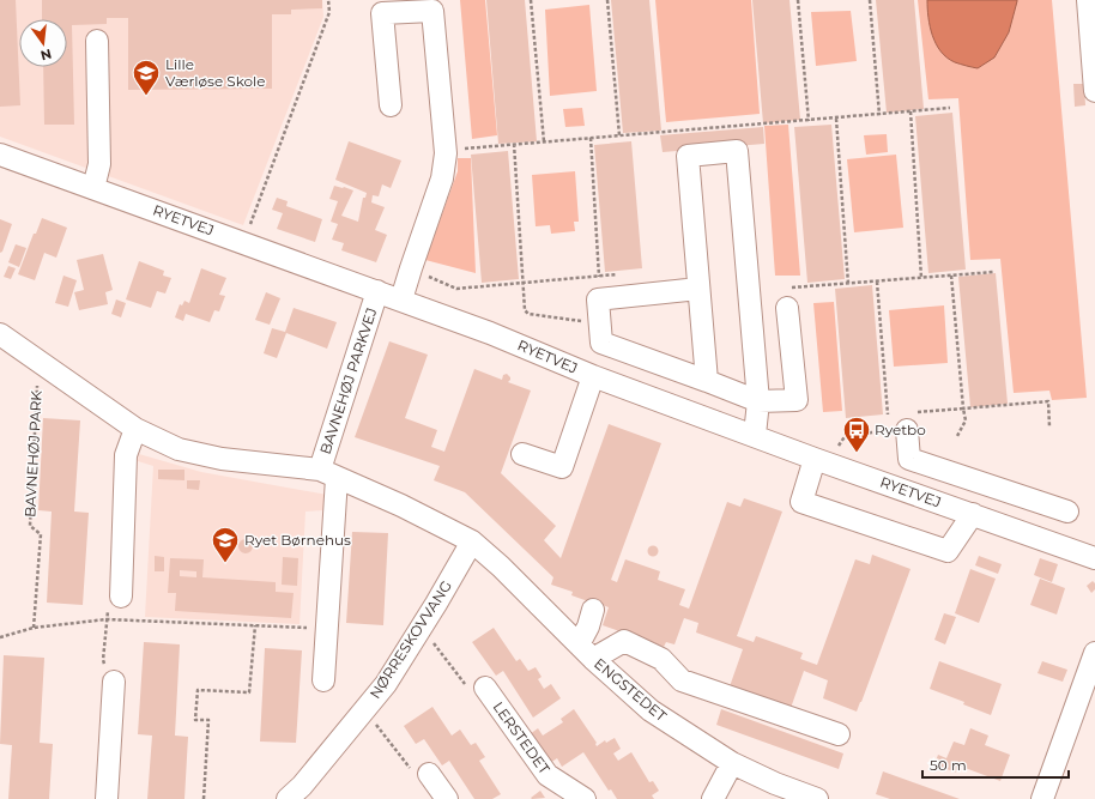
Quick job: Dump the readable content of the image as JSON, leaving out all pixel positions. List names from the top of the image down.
{
  "streets": {
    "street": [
      "RYETVEJ",
      "BAVNEHØJ PARKVEJ",
      "BAVNEHØJ PARK",
      "NØRRESKOVVANG",
      "ENGSTEDET",
      "LERSTEDET"
    ]
  },
  "crossings": [
    ["RYETVEJ", "BAVNEHØJ PARKVEJ"],
    ["BAVNEHØJ PARKVEJ", "BAVNEHØJ PARK"],
    ["BAVNEHØJ PARK", "NØRRESKOVVANG"],
    ["BAVNEHØJ PARK", "ENGSTEDET"],
    ["NØRRESKOVVANG", "ENGSTEDET"]
  ],
  "places": {
    "school or university": ["Lille Værløse Skole", "Ryet Børnehus"],
    "bus stop": ["Ryetbo"]
  },
  "scale_bar": "50 m",
  "north": "bottom"
}
